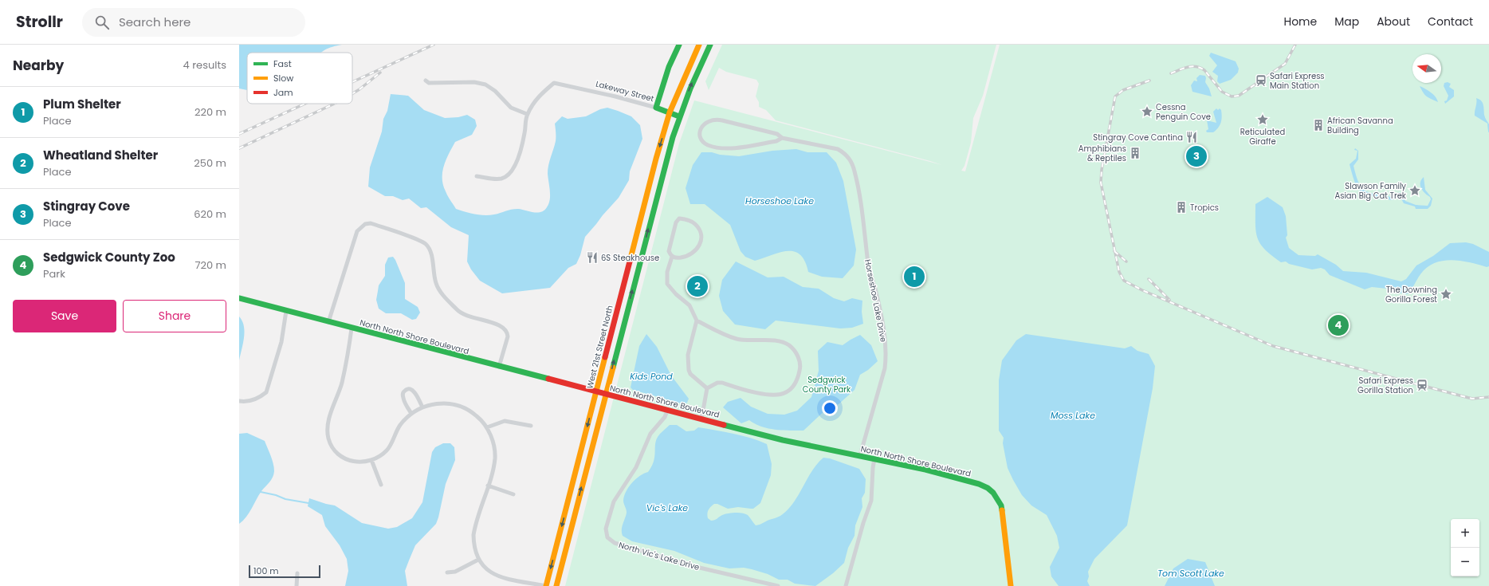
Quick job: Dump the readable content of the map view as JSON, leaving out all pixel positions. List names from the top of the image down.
{
  "streets": {
    "main road": ["Lakeway Street", "North North Shore Boulevard", "West 21st Street North"],
    "street": ["Horseshoe Lake Drive", "North Vic's Lake Drive"]
  },
  "crossings": [
    ["Lakeway Street", "West 21st Street North"],
    ["Horseshoe Lake Drive", "North North Shore Boulevard"],
    ["North North Shore Boulevard", "West 21st Street North"],
    ["North North Shore Boulevard", "North Vic's Lake Drive"]
  ],
  "water": [
    "Horseshoe Lake",
    "Kids Pond",
    "Moss Lake",
    "Vic's Lake",
    "Tom Scott Lake"
  ],
  "parks": ["Sedgwick County Park"],
  "places": {
    "station": ["Safari Express Main Station", "Safari Express Gorilla Station"],
    "place": [
      "Cessna Penguin Cove",
      "Reticulated Giraffe",
      "Slawson Family Asian Big Cat Trek",
      "The Downing Gorilla Forest"
    ],
    "building": ["African Savanna Building", "Amphibians & Reptiles", "Tropics"],
    "restaurant": ["Stingray Cove Cantina", "6S Steakhouse"]
  },
  "legend": ["Fast", "Slow", "Jam"],
  "scale_bar": "100 m",
  "north": "left",
  "page": {
    "header": "Strollr",
    "search": "Search here",
    "nav": [
      "Home",
      "Map",
      "About",
      "Contact"
    ],
    "heading": ["Nearby", "4 results"],
    "list": [
      {
        "mark": "1",
        "name": "Plum Shelter",
        "note": "Place",
        "value": "220 m"
      },
      {
        "mark": "2",
        "name": "Wheatland Shelter",
        "note": "Place",
        "value": "250 m"
      },
      {
        "mark": "3",
        "name": "Stingray Cove",
        "note": "Place",
        "value": "620 m"
      },
      {
        "mark": "4",
        "name": "Sedgwick County Zoo",
        "note": "Park",
        "value": "720 m"
      }
    ],
    "pins": [
      "3",
      "1",
      "2",
      "4"
    ],
    "buttons": ["Save", "Share"],
    "map_buttons": ["+", "−"],
    "scale": "100 m"
  }
}
